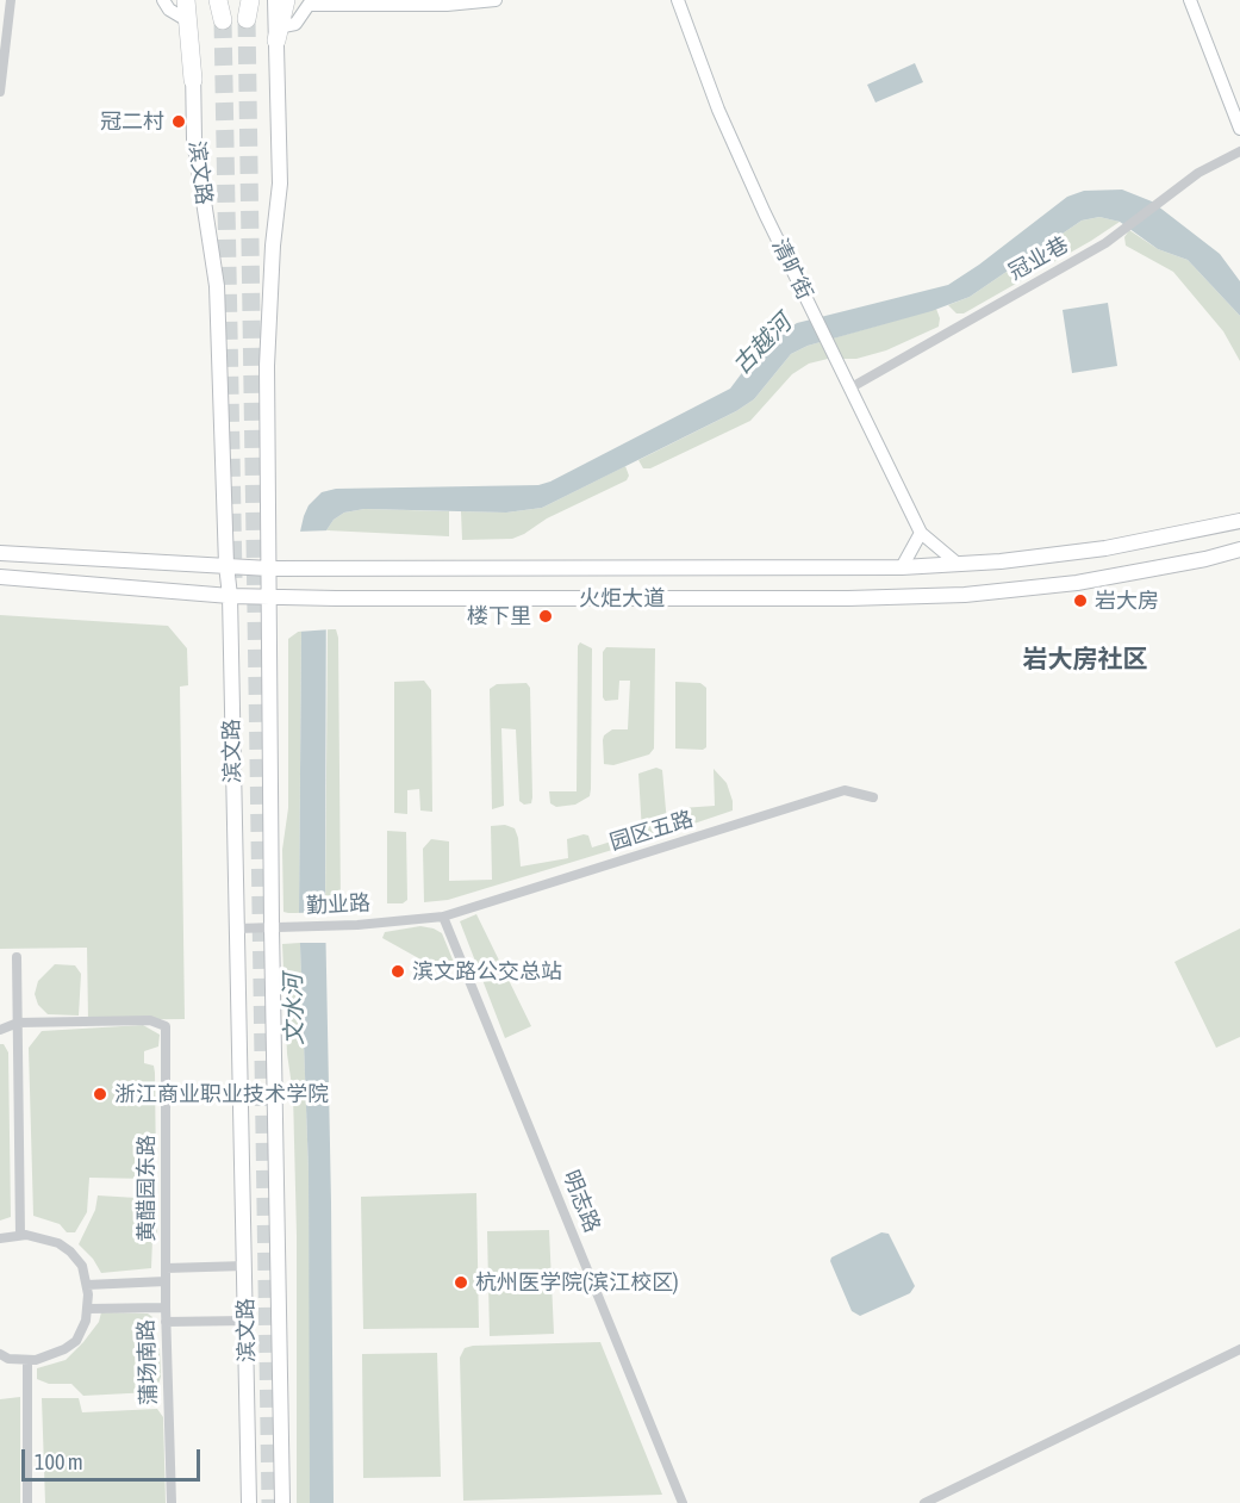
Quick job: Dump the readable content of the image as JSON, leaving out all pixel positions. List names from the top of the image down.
{
  "streets": {
    "main road": ["滨文路", "火炬大道"],
    "street": [
      "冠业巷",
      "清旷街",
      "园区五路",
      "勤业路",
      "黄醋园东路",
      "明志路",
      "蒲场南路"
    ]
  },
  "crossings": [
    ["滨文路", "火炬大道"],
    ["滨文路", "勤业路"],
    ["冠业巷", "清旷街"],
    ["清旷街", "火炬大道"],
    ["园区五路", "勤业路"],
    ["园区五路", "明志路"],
    ["勤业路", "明志路"],
    ["黄醋园东路", "蒲场南路"]
  ],
  "districts": ["岩大房社区"],
  "water": ["古越河", "文水河"],
  "places": [
    "冠二村",
    "岩大房",
    "楼下里",
    "滨文路公交总站",
    "浙江商业职业技术学院",
    "杭州医学院(滨江校区)"
  ],
  "scale_bar": "100 m"
}
